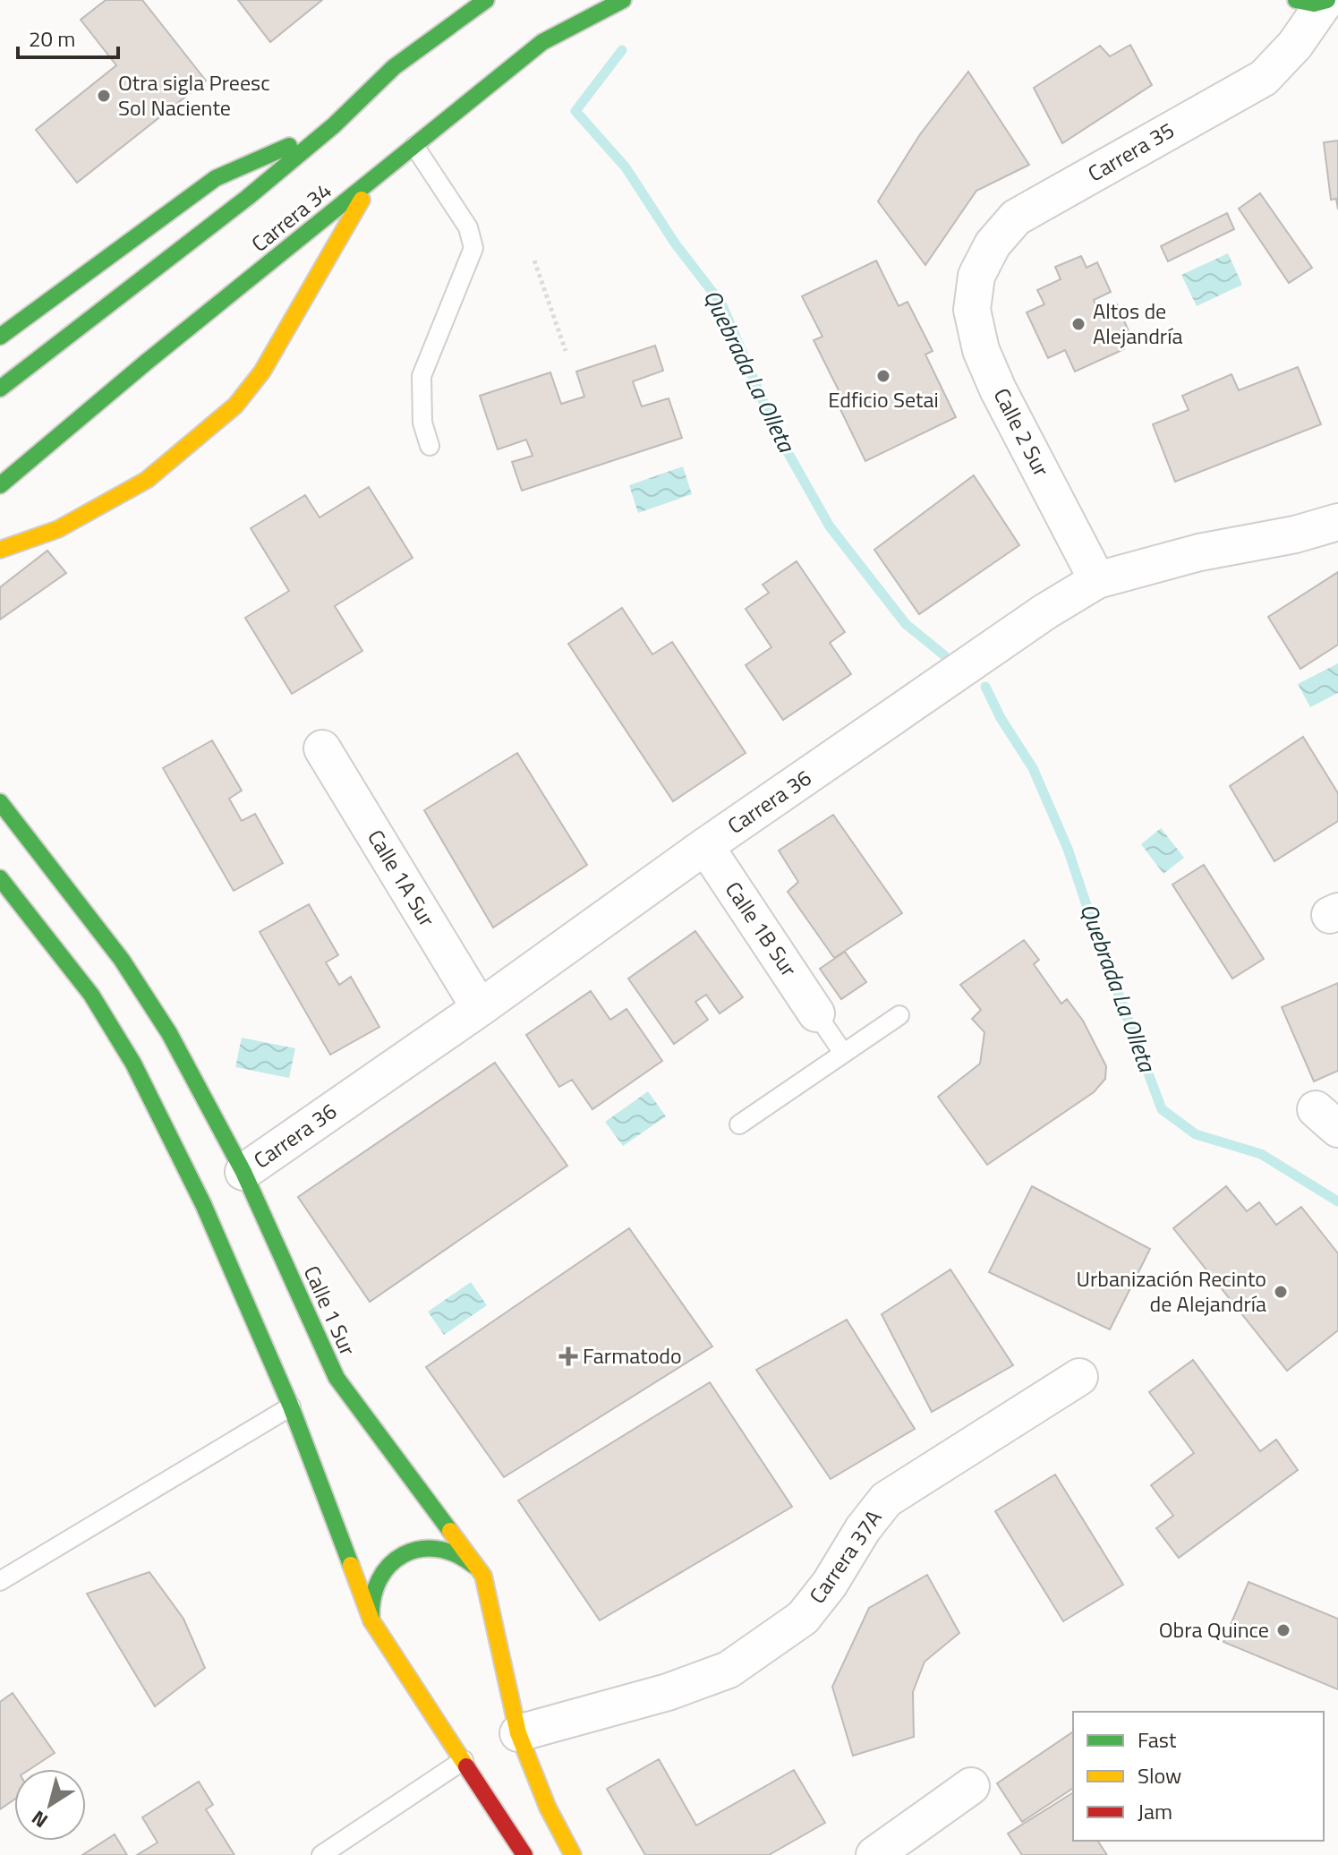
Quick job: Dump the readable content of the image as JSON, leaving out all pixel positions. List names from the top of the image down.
{
  "streets": {
    "street": [
      "Carrera 35",
      "Carrera 34",
      "Calle 2 Sur",
      "Carrera 36",
      "Calle 1A Sur",
      "Calle 1B Sur",
      "Calle 1 Sur",
      "Carrera 37A"
    ]
  },
  "crossings": [
    ["Carrera 35", "Calle 2 Sur"],
    ["Calle 2 Sur", "Carrera 36"],
    ["Carrera 36", "Calle 1A Sur"],
    ["Carrera 36", "Calle 1B Sur"],
    ["Carrera 36", "Calle 1 Sur"],
    ["Calle 1 Sur", "Carrera 37A"]
  ],
  "water": ["Quebrada La Olleta"],
  "places": {
    "other": [
      "Otra sigla Preesc Sol Naciente",
      "Altos de Alejandría",
      "Edficio Setai",
      "Urbanización Recinto de Alejandría",
      "Obra Quince"
    ],
    "health": ["Farmatodo"]
  },
  "legend": ["Fast", "Slow", "Jam"],
  "scale_bar": "20 m",
  "north": "bottom left"
}
